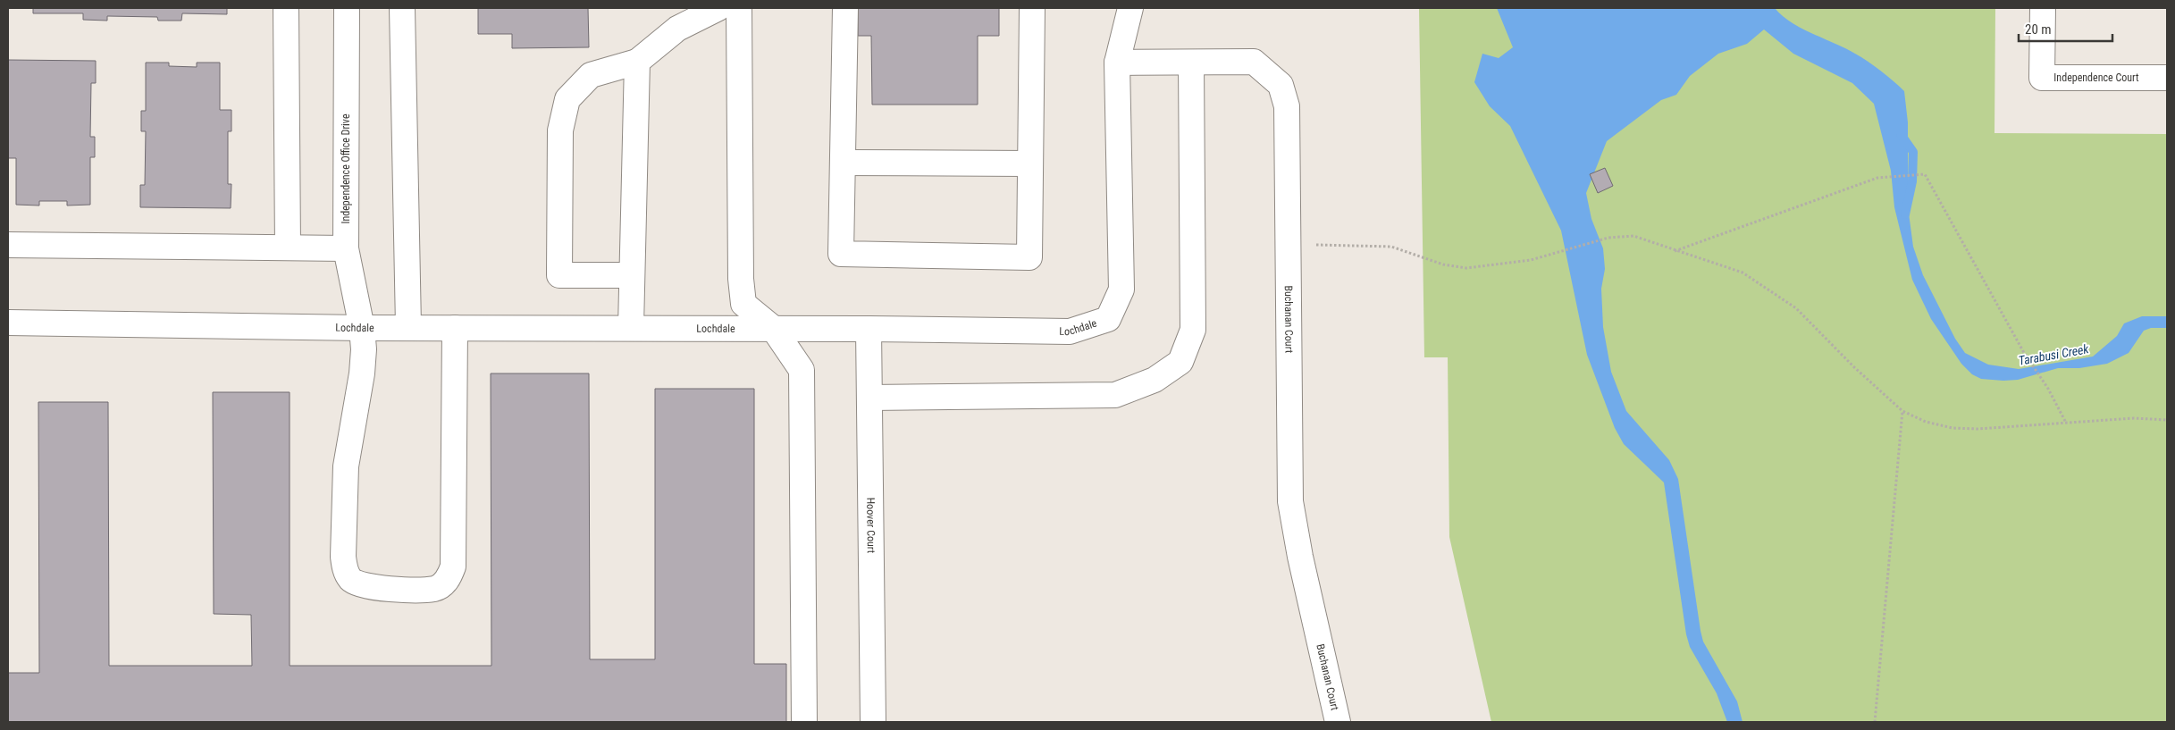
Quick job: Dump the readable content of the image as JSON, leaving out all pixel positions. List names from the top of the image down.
{
  "streets": {
    "street": [
      "Independence Court",
      "Independence Office Drive",
      "Buchanan Court",
      "Lochdale",
      "Hoover Court"
    ]
  },
  "crossings": [
    ["Independence Office Drive", "Lochdale"],
    ["Buchanan Court", "Lochdale"],
    ["Lochdale", "Hoover Court"]
  ],
  "water": ["Tarabusi Creek"],
  "scale_bar": "20 m"
}
